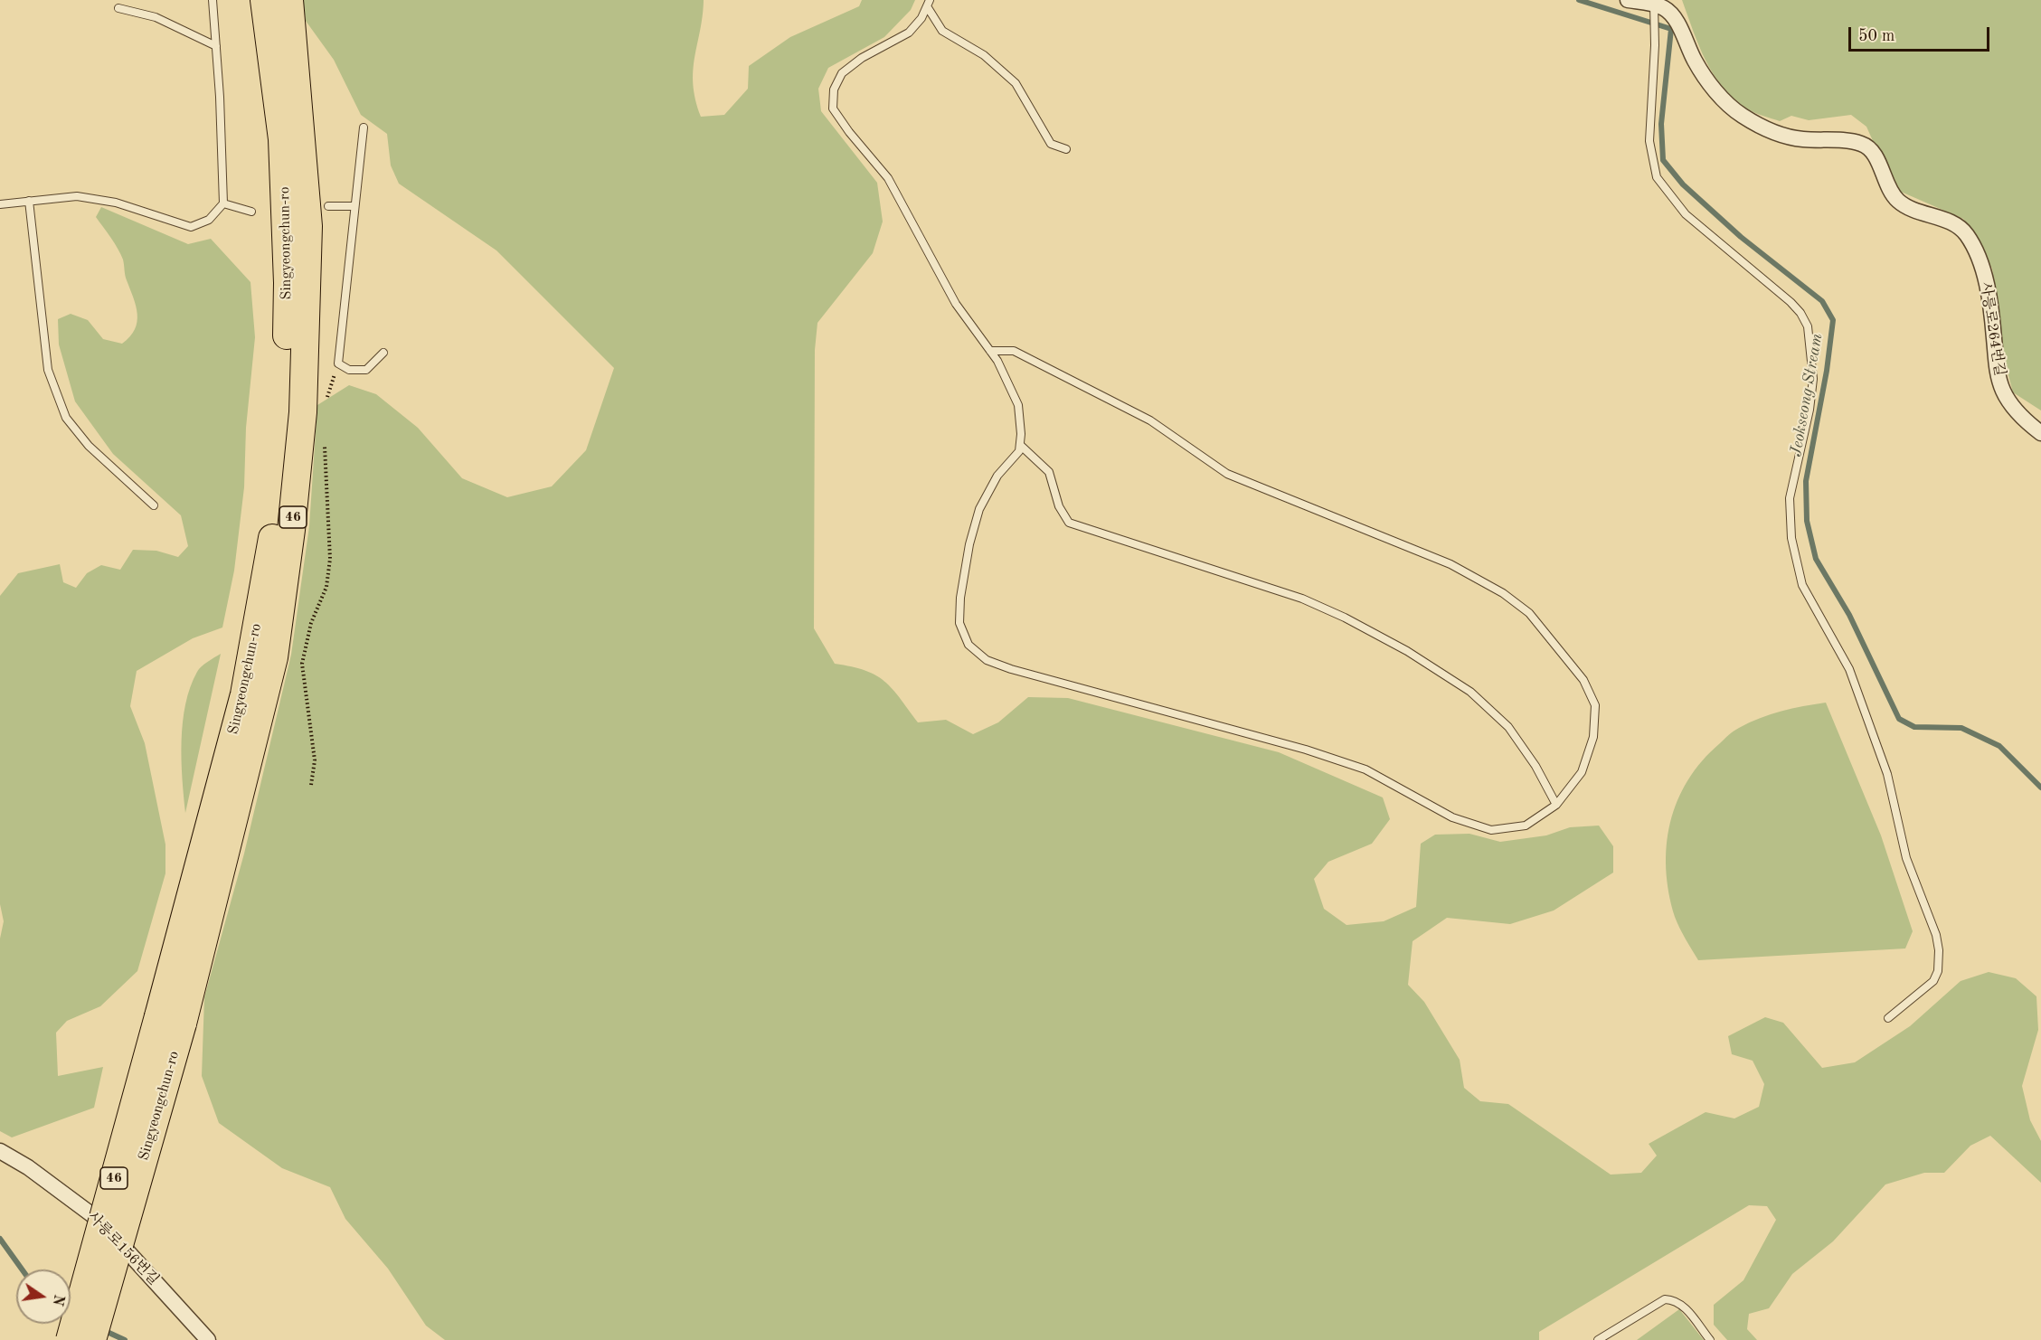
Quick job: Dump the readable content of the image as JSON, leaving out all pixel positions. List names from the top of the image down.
{
  "streets": {
    "highway": ["Singyeongchun-ro", "46"],
    "street": ["사릉로264번길", "사릉로156번길"]
  },
  "water": ["Jeokseong Stream"],
  "scale_bar": "50 m",
  "north": "right"
}
